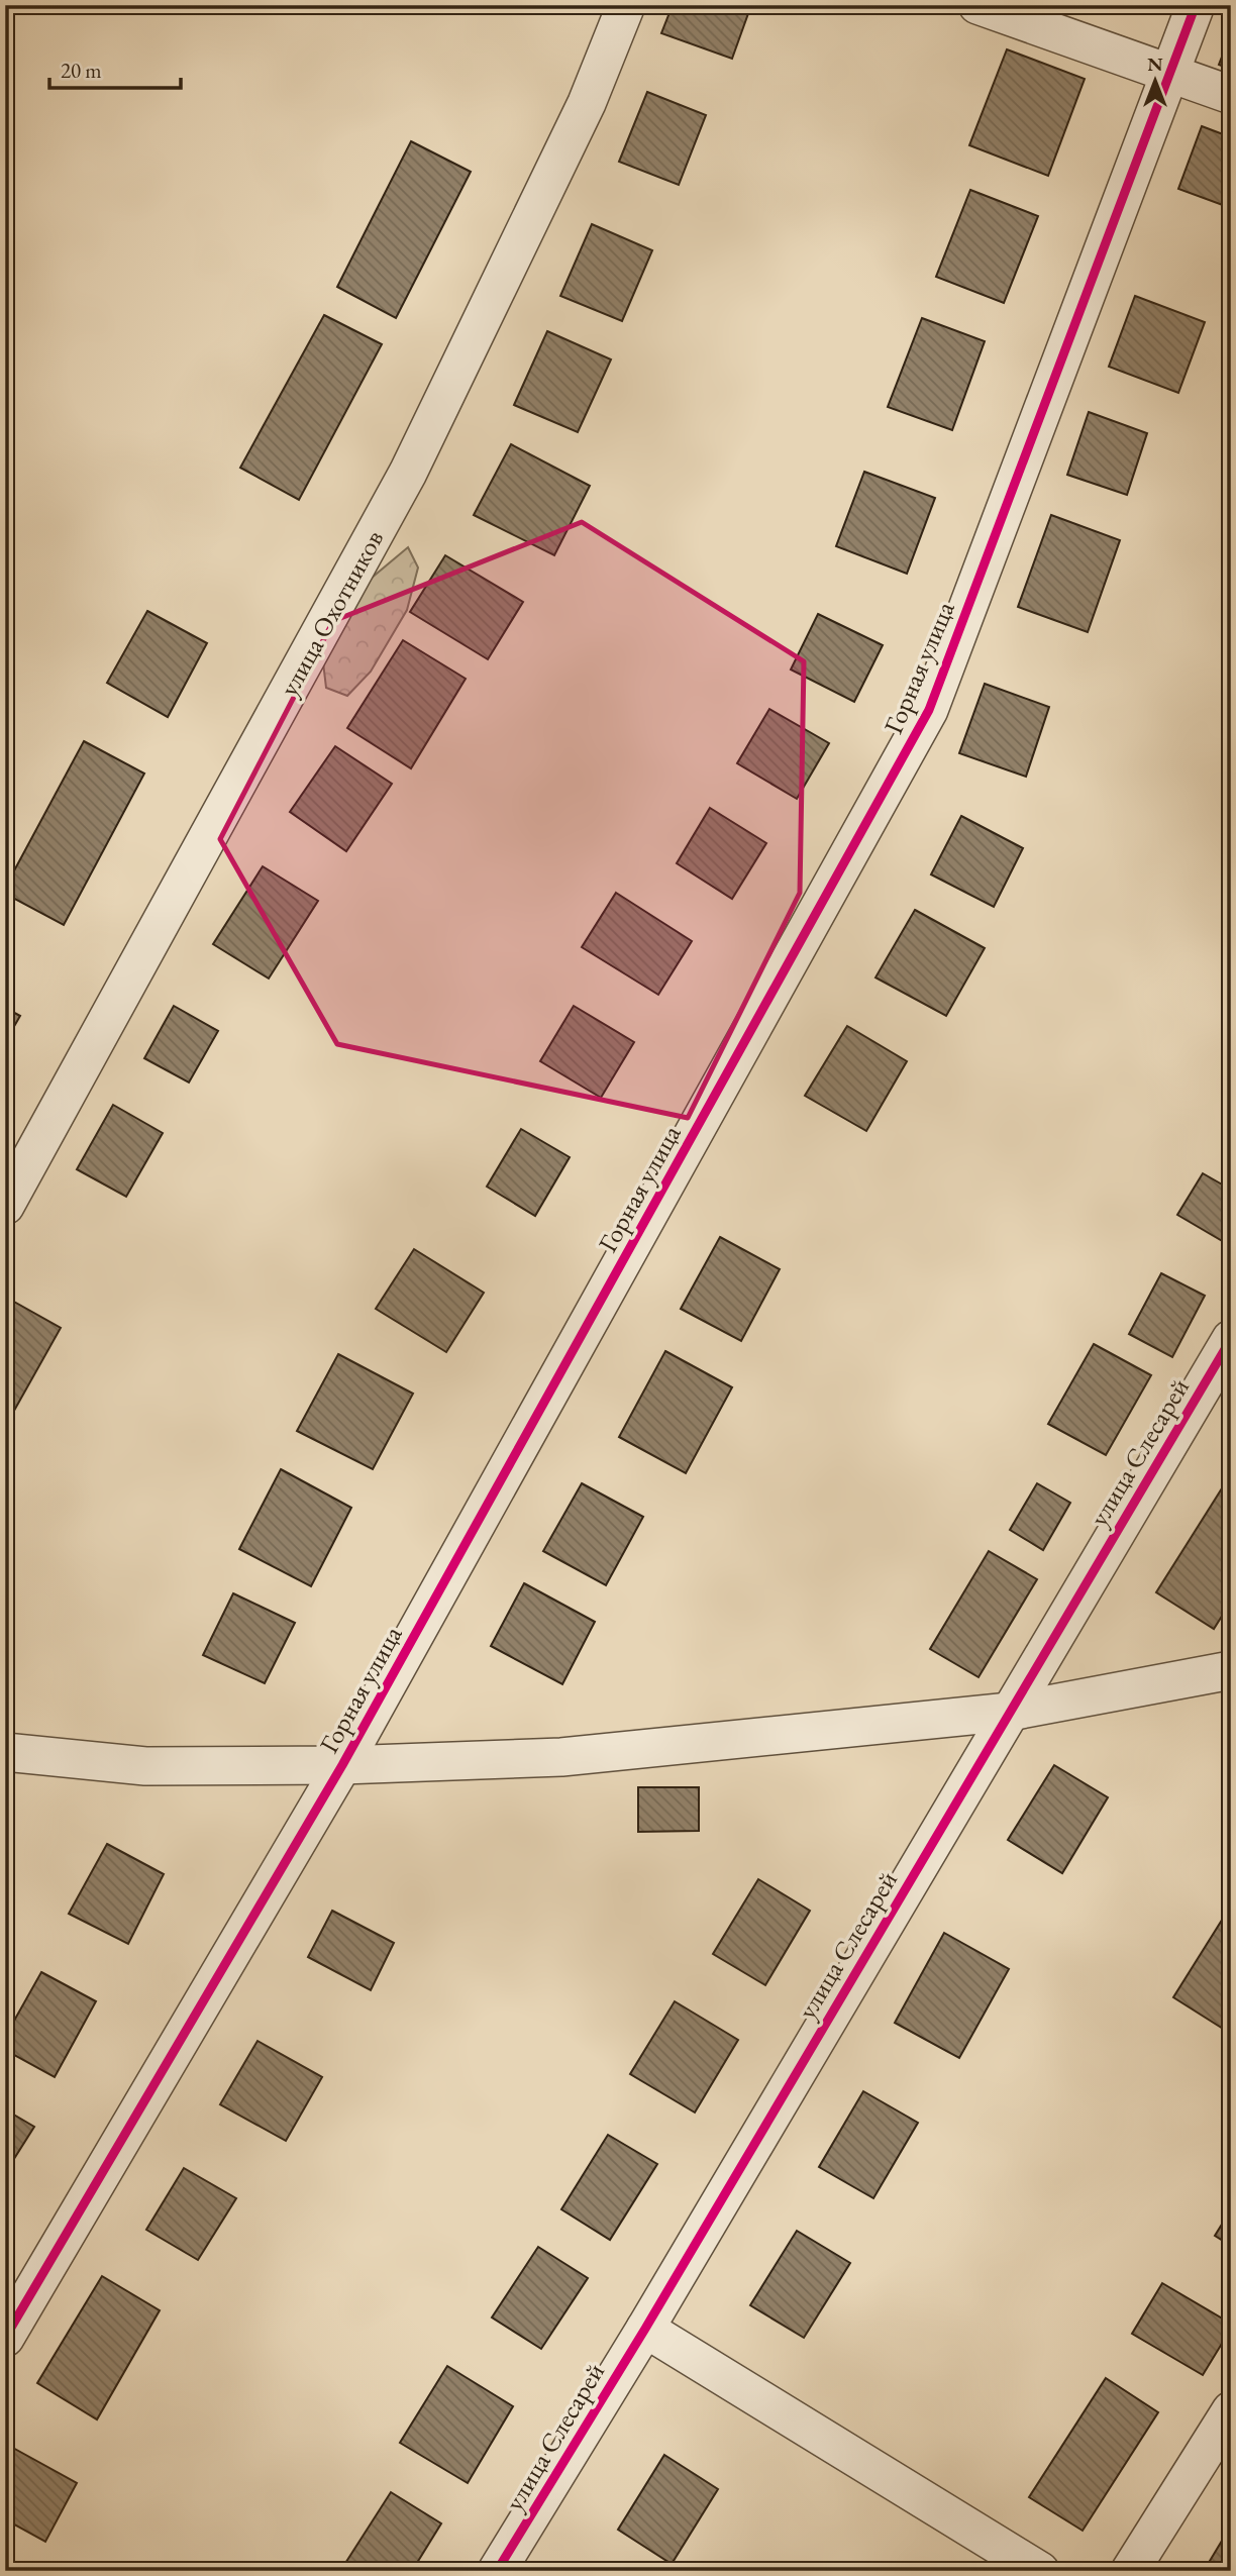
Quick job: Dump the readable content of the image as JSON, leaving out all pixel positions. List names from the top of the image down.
{
  "streets": {
    "street": ["улица Охотников", "Горная улица", "улица Слесарей"]
  },
  "scale_bar": "20 m",
  "north": "top"
}
